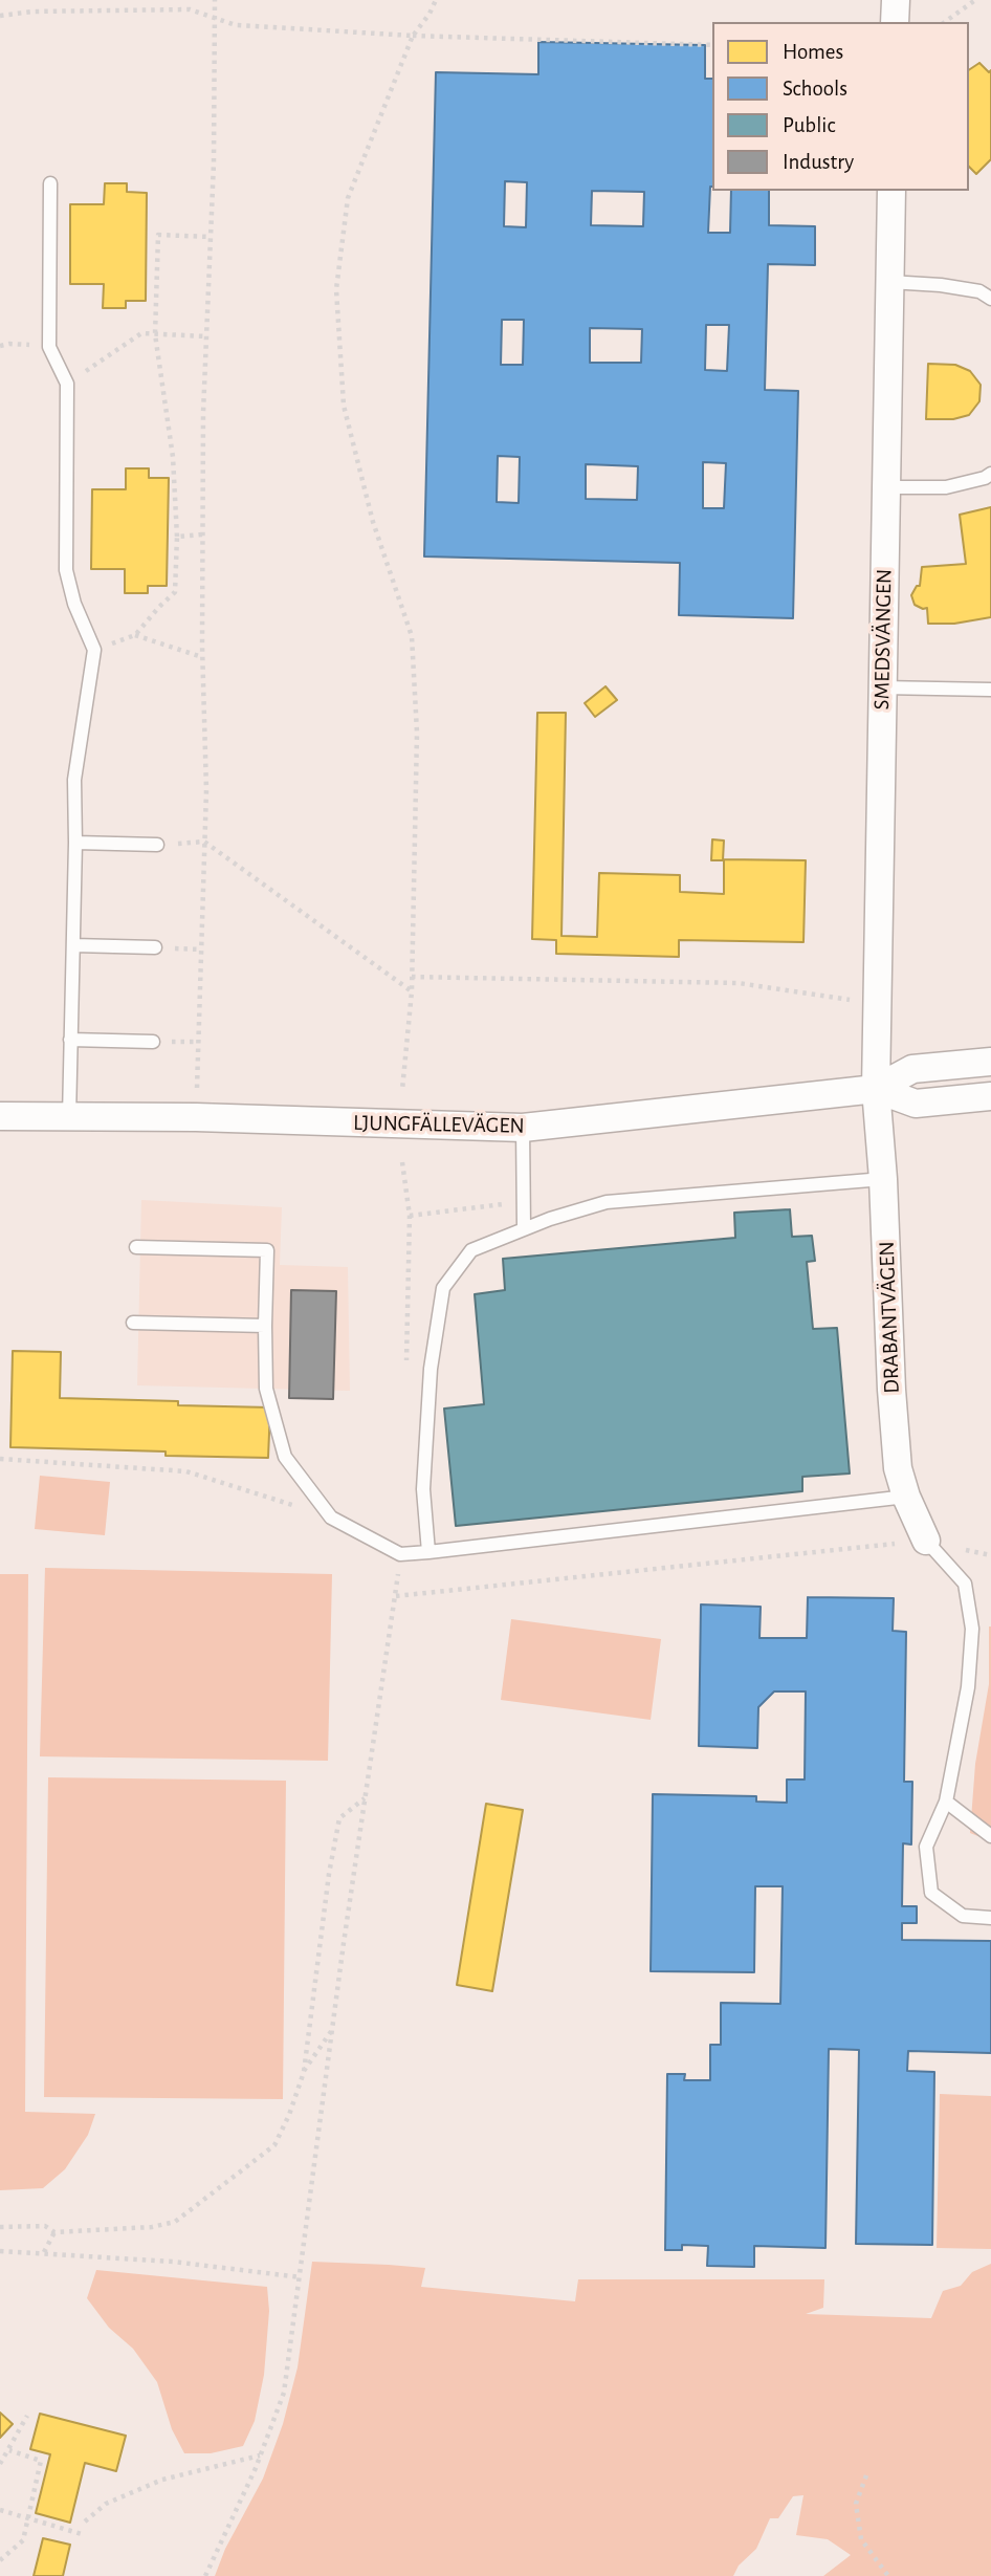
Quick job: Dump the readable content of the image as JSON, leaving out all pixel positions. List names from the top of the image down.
{
  "streets": {
    "street": ["SMEDSVÄNGEN", "LJUNGFÄLLEVÄGEN", "DRABANTVÄGEN"]
  },
  "crossings": [
    ["SMEDSVÄNGEN", "LJUNGFÄLLEVÄGEN"],
    ["SMEDSVÄNGEN", "DRABANTVÄGEN"],
    ["LJUNGFÄLLEVÄGEN", "DRABANTVÄGEN"]
  ],
  "legend": [
    "Homes",
    "Schools",
    "Public",
    "Industry"
  ]
}
